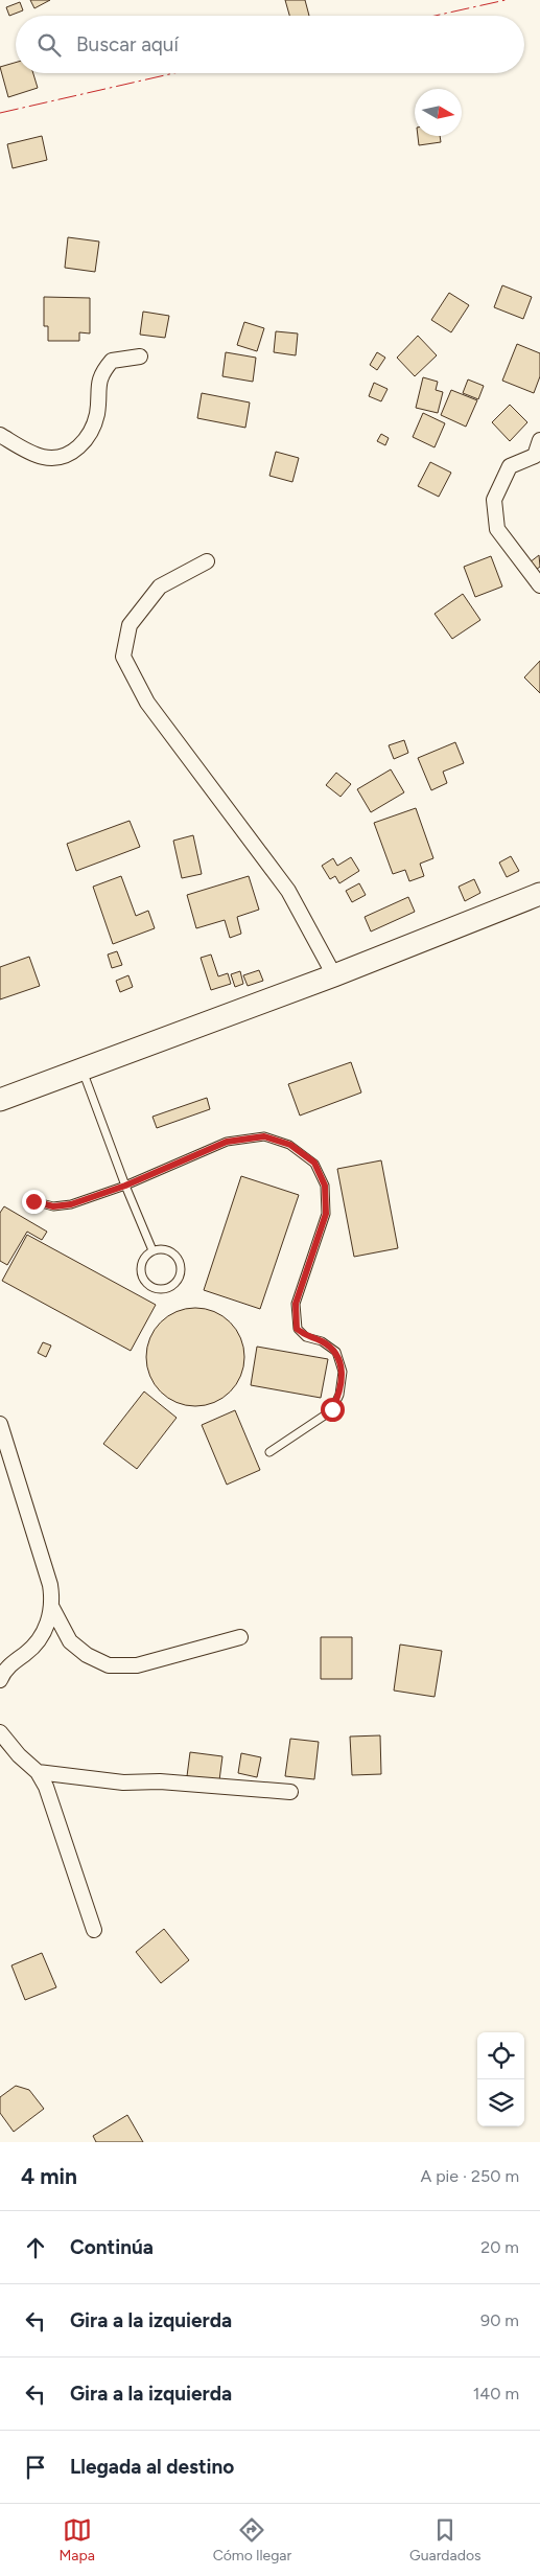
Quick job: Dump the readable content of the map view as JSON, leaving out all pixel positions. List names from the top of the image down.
{
  "north": "right",
  "page": {
    "search": "Buscar aquí",
    "heading": ["4 min", "A pie · 250 m"],
    "list": [
      ["Continúa", "20 m"],
      ["Gira a la izquierda", "90 m"],
      ["Gira a la izquierda", "140 m"],
      "Llegada al destino"
    ],
    "nav": ["Mapa", "Cómo llegar", "Guardados"]
  }
}
